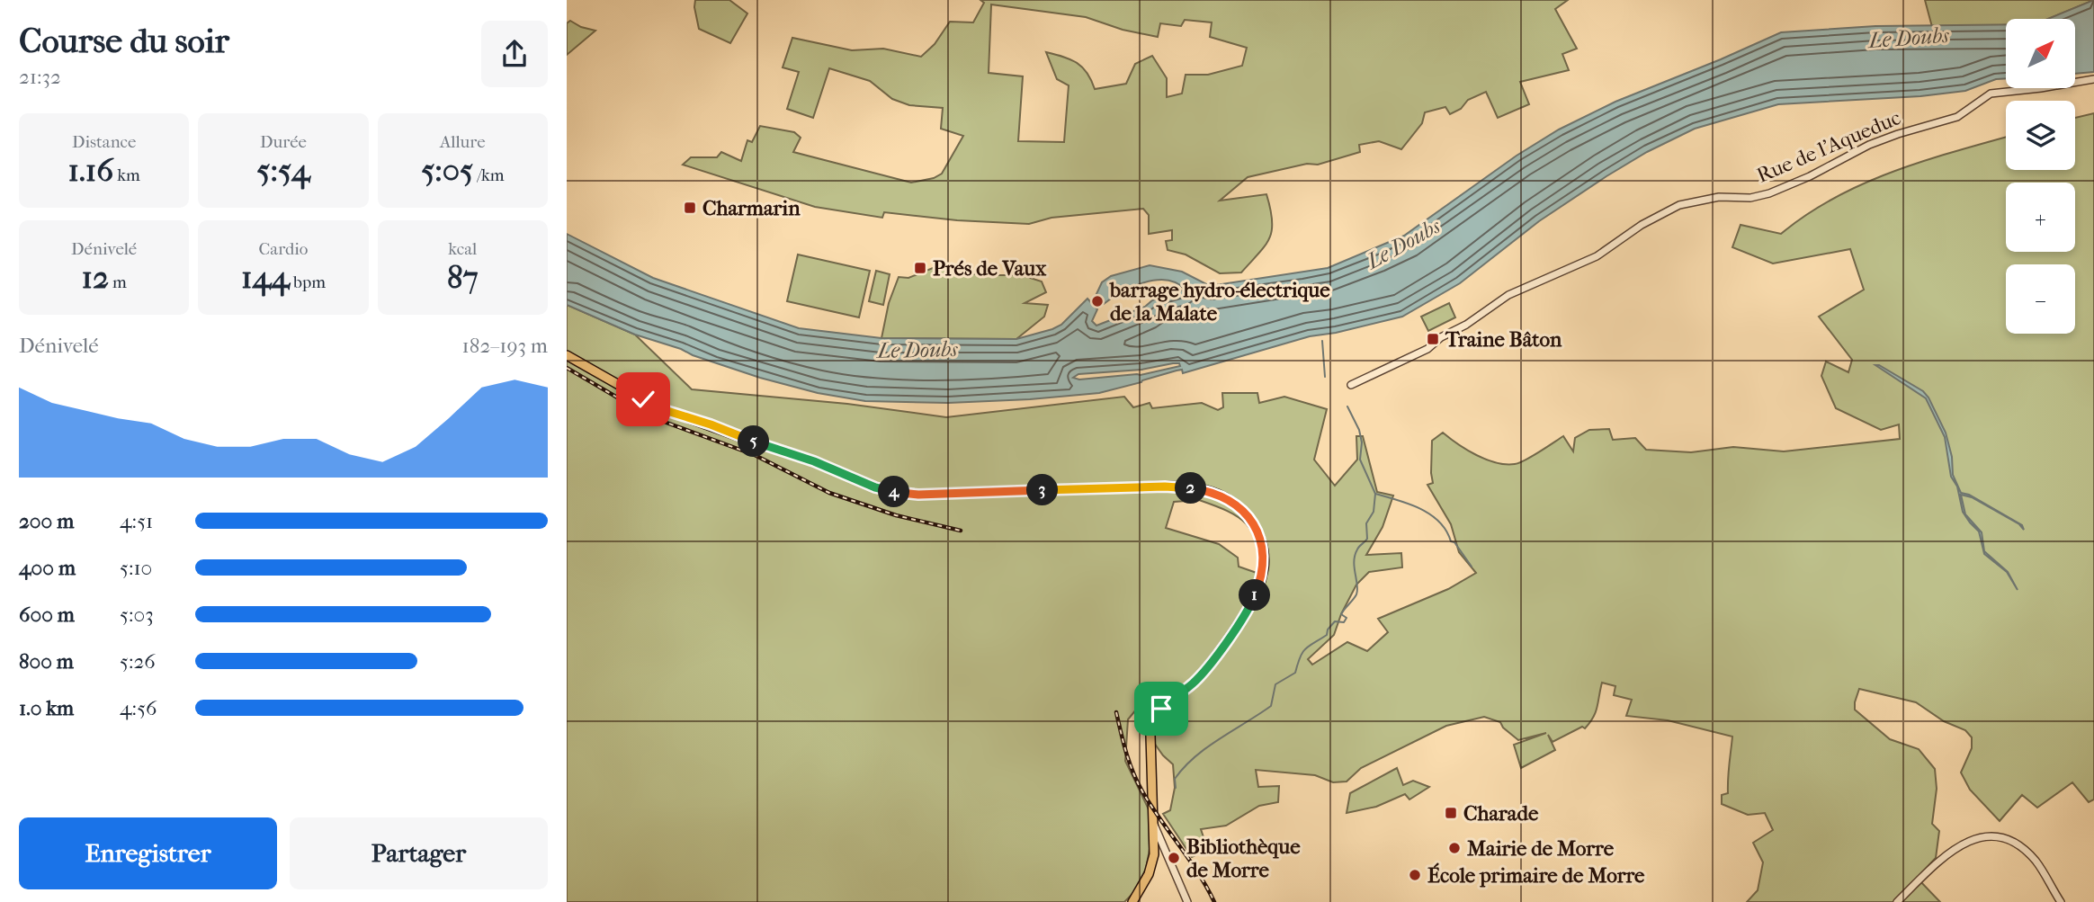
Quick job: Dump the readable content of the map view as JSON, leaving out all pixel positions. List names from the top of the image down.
{
  "streets": {
    "street": ["Rue de l'Aqueduc"]
  },
  "water": ["Le Doubs"],
  "places": {
    "transit": [
      "Charmarin",
      "Prés de Vaux",
      "Traine Bâton",
      "Charade"
    ],
    "other": [
      "barrage hydro-électrique de la Malate",
      "Mairie de Morre",
      "Bibliothèque de Morre",
      "École primaire de Morre"
    ]
  },
  "north": "top right",
  "page": {
    "heading": ["Course du soir", "21:32"],
    "map_buttons": ["+", "−"],
    "stats": [
      ["Distance", "1.16 km"],
      ["Durée", "5:54"],
      ["Allure", "5:05 /km"],
      ["Dénivelé", "12 m"],
      ["Cardio", "144 bpm"],
      ["kcal", "87"]
    ],
    "chart": ["Dénivelé", "182–193 m"],
    "pins": [
      "5",
      "2",
      "3",
      "4",
      "1"
    ],
    "list": [
      {
        "name": "200 m",
        "note": "4:51"
      },
      {
        "name": "400 m",
        "note": "5:10"
      },
      {
        "name": "600 m",
        "note": "5:03"
      },
      {
        "name": "800 m",
        "note": "5:26"
      },
      {
        "name": "1.0 km",
        "note": "4:56"
      }
    ],
    "buttons": ["Enregistrer", "Partager"]
  }
}
